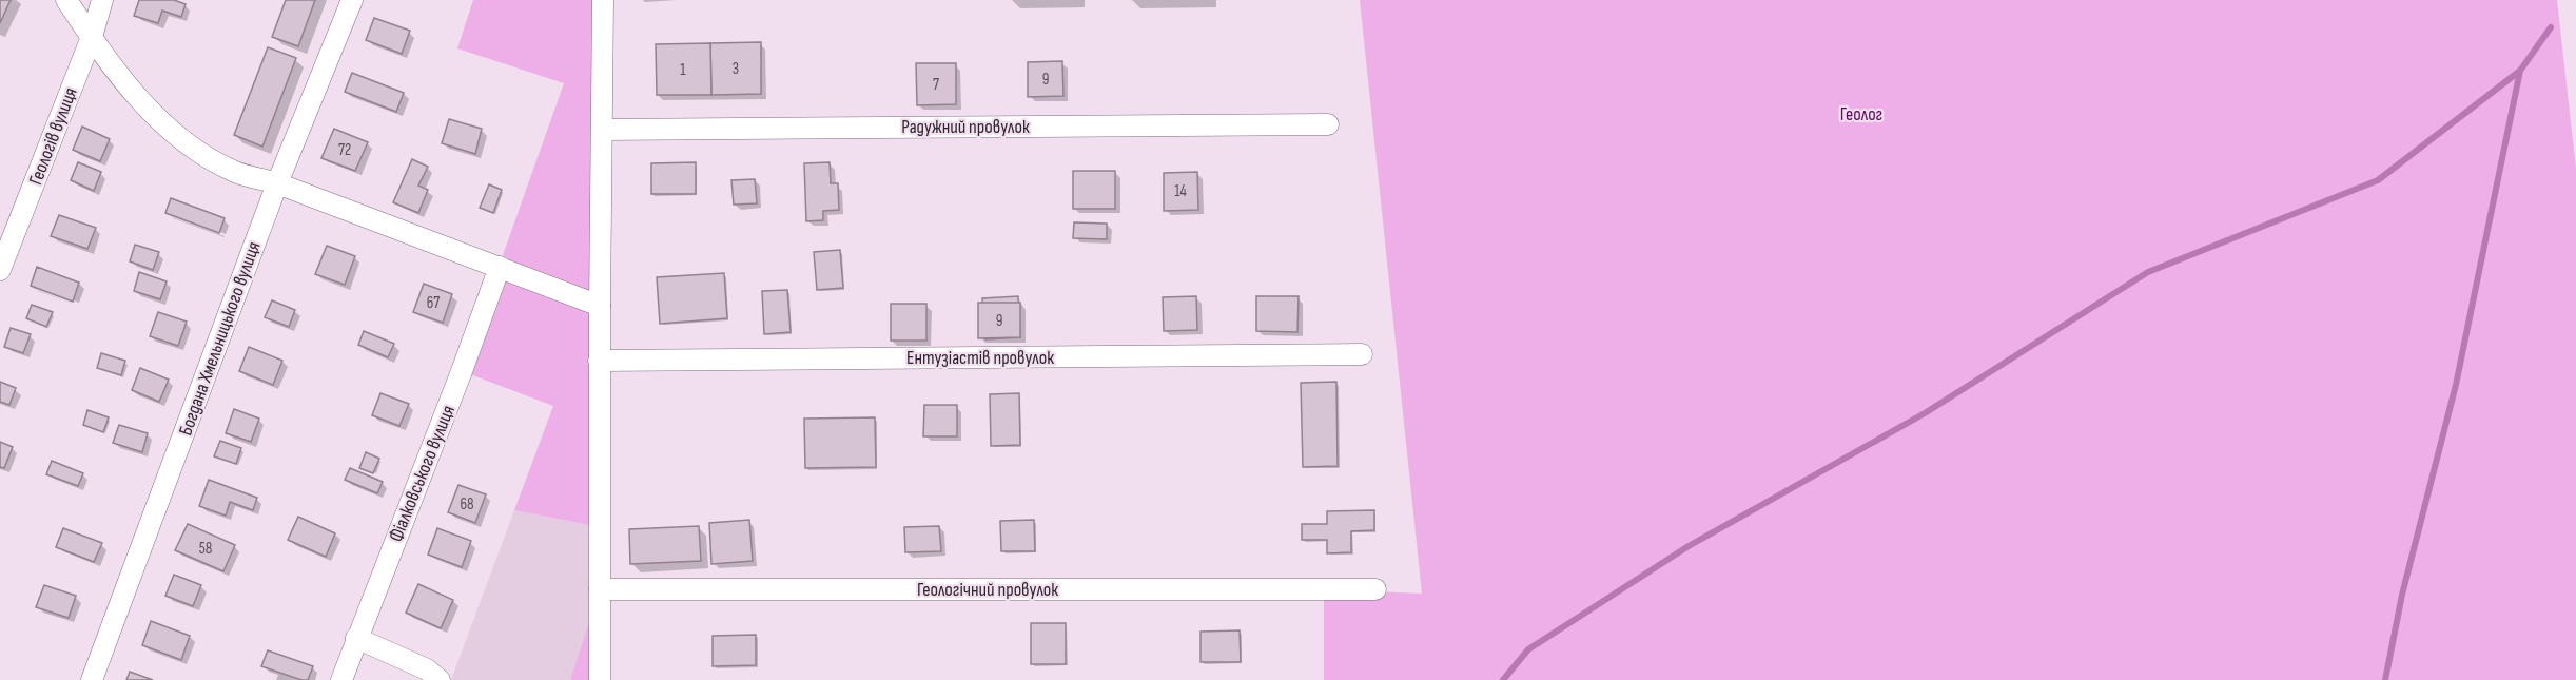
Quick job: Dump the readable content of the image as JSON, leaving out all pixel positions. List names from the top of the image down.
{
  "streets": {
    "street": [
      "Радужний провулок",
      "Геологів вулиця",
      "Богдана Хмельницького вулиця",
      "Ентузіастів провулок",
      "Фіалковського вулиця",
      "Геологічний провулок"
    ]
  },
  "parks": ["Геолог"],
  "house_numbers": [
    "3",
    "1",
    "9",
    "7",
    "72",
    "14",
    "67",
    "9",
    "68",
    "58"
  ]
}
